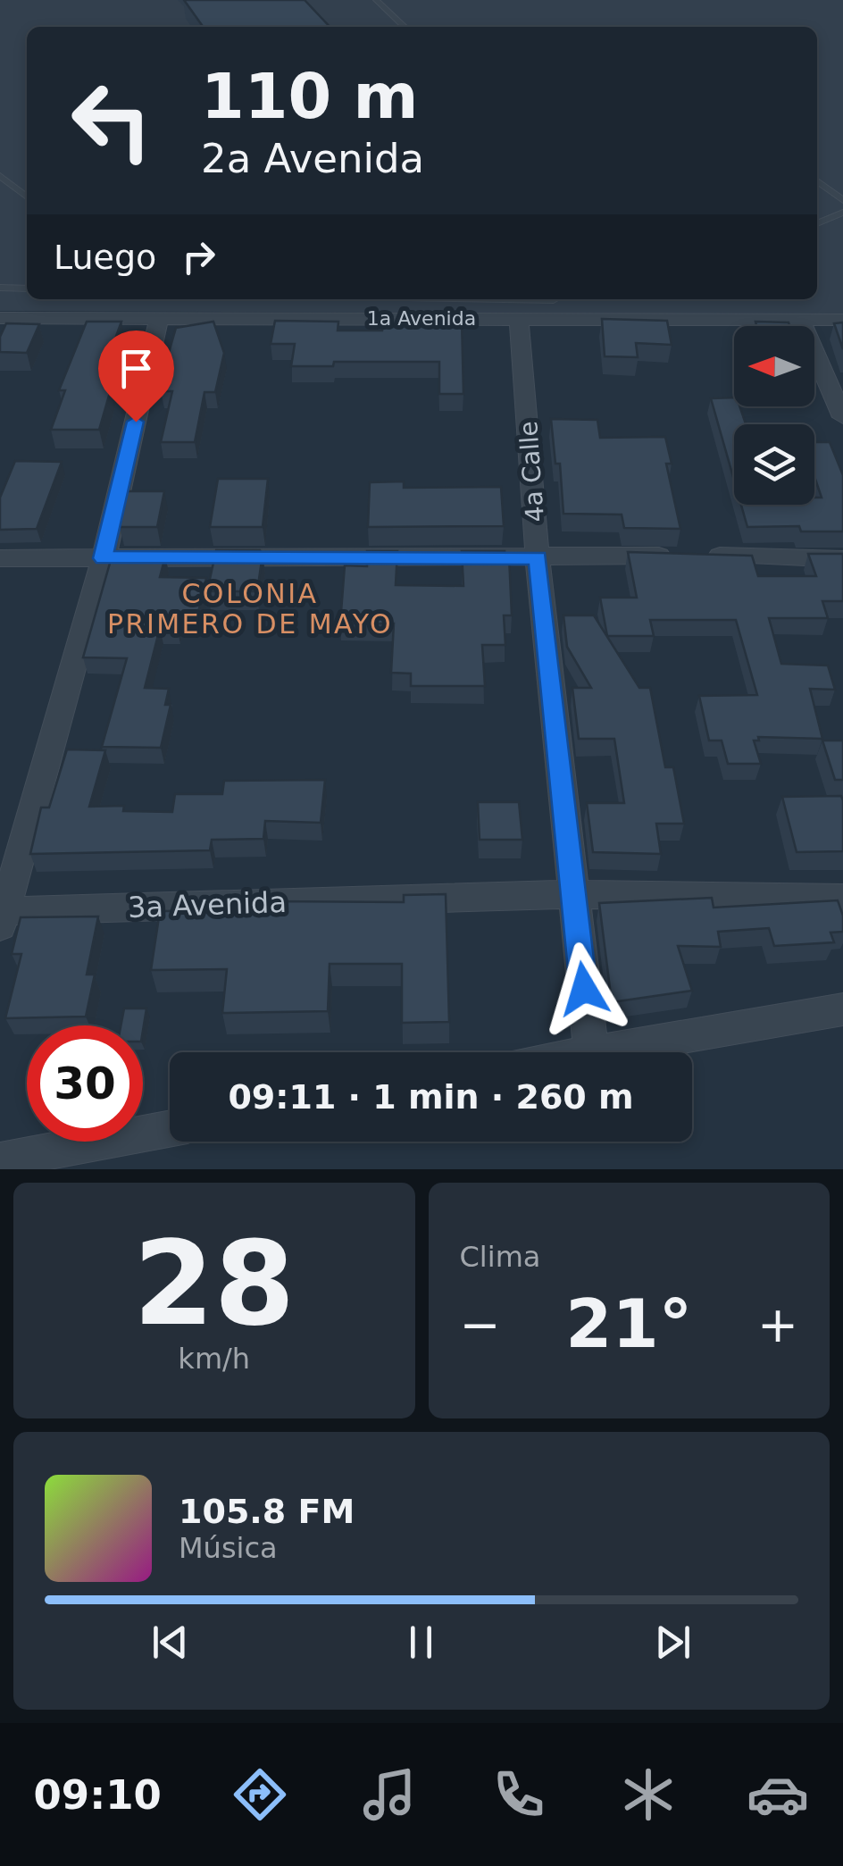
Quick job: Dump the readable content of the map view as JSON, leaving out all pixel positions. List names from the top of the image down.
{
  "streets": {
    "street": ["1a Avenida", "4a Calle", "3a Avenida"]
  },
  "crossings": [
    ["1a Avenida", "4a Calle"],
    ["4a Calle", "3a Avenida"]
  ],
  "districts": ["COLONIA PRIMERO DE MAYO"],
  "north": "left",
  "page": {
    "turn": ["110 m", "2a Avenida"],
    "then": "Luego",
    "limit": "30",
    "trip": "09:11 · 1 min · 260 m",
    "tile": [
      ["28", "km/h"],
      "Clima"
    ],
    "heat": ["−", "21°", "+"],
    "song": ["105.8 FM", "Música"],
    "tabs": "09:10"
  }
}
